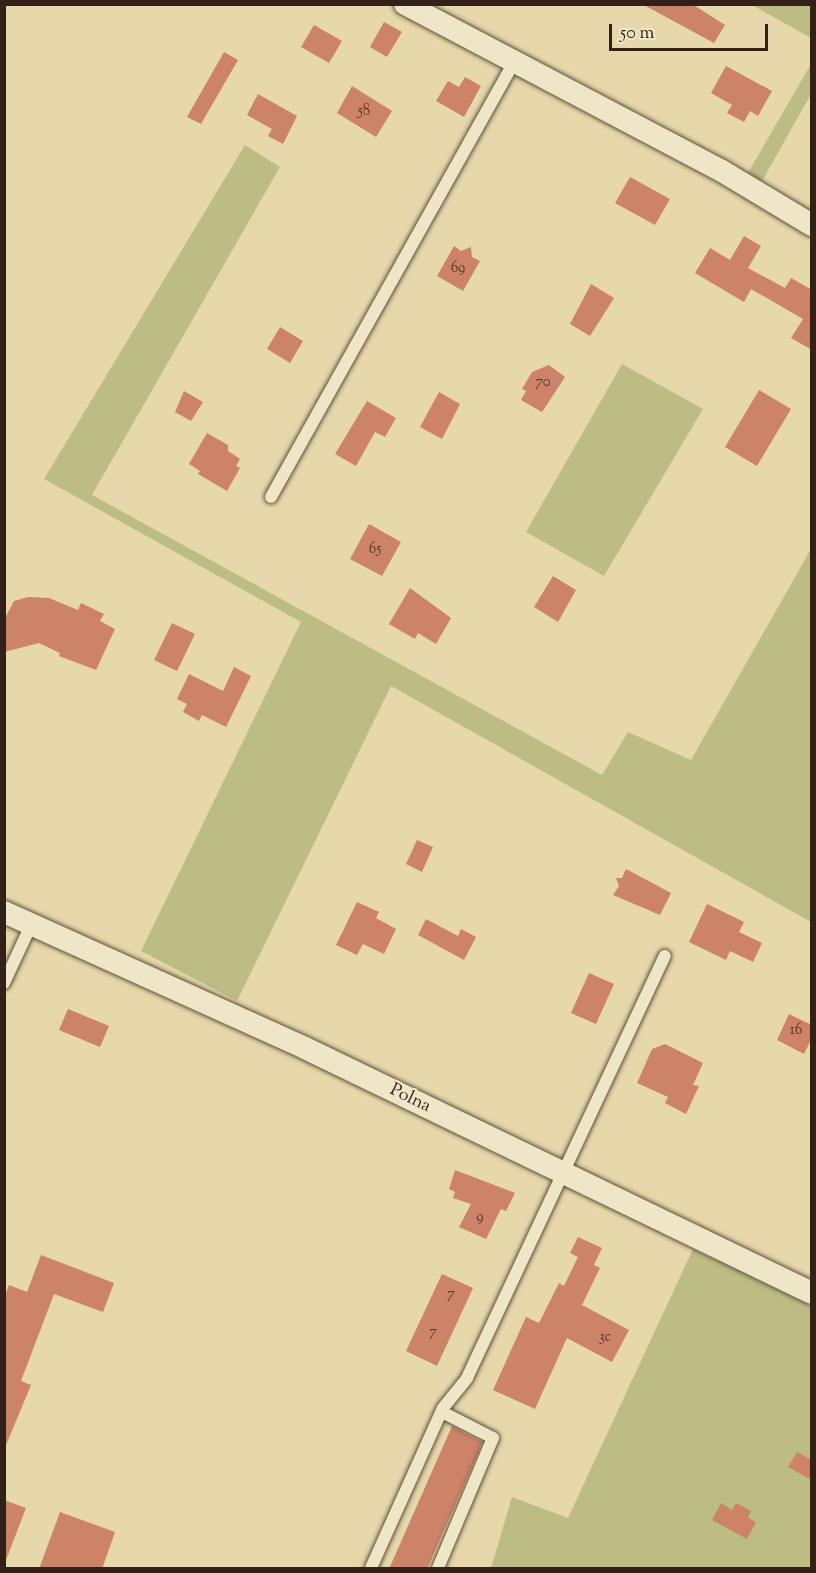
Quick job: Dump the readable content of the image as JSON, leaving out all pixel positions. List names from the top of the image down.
{
  "streets": {
    "street": ["Polna"]
  },
  "house_numbers": [
    "58",
    "69",
    "70",
    "65",
    "16",
    "9",
    "7",
    "7",
    "3c"
  ],
  "scale_bar": "50 m"
}
